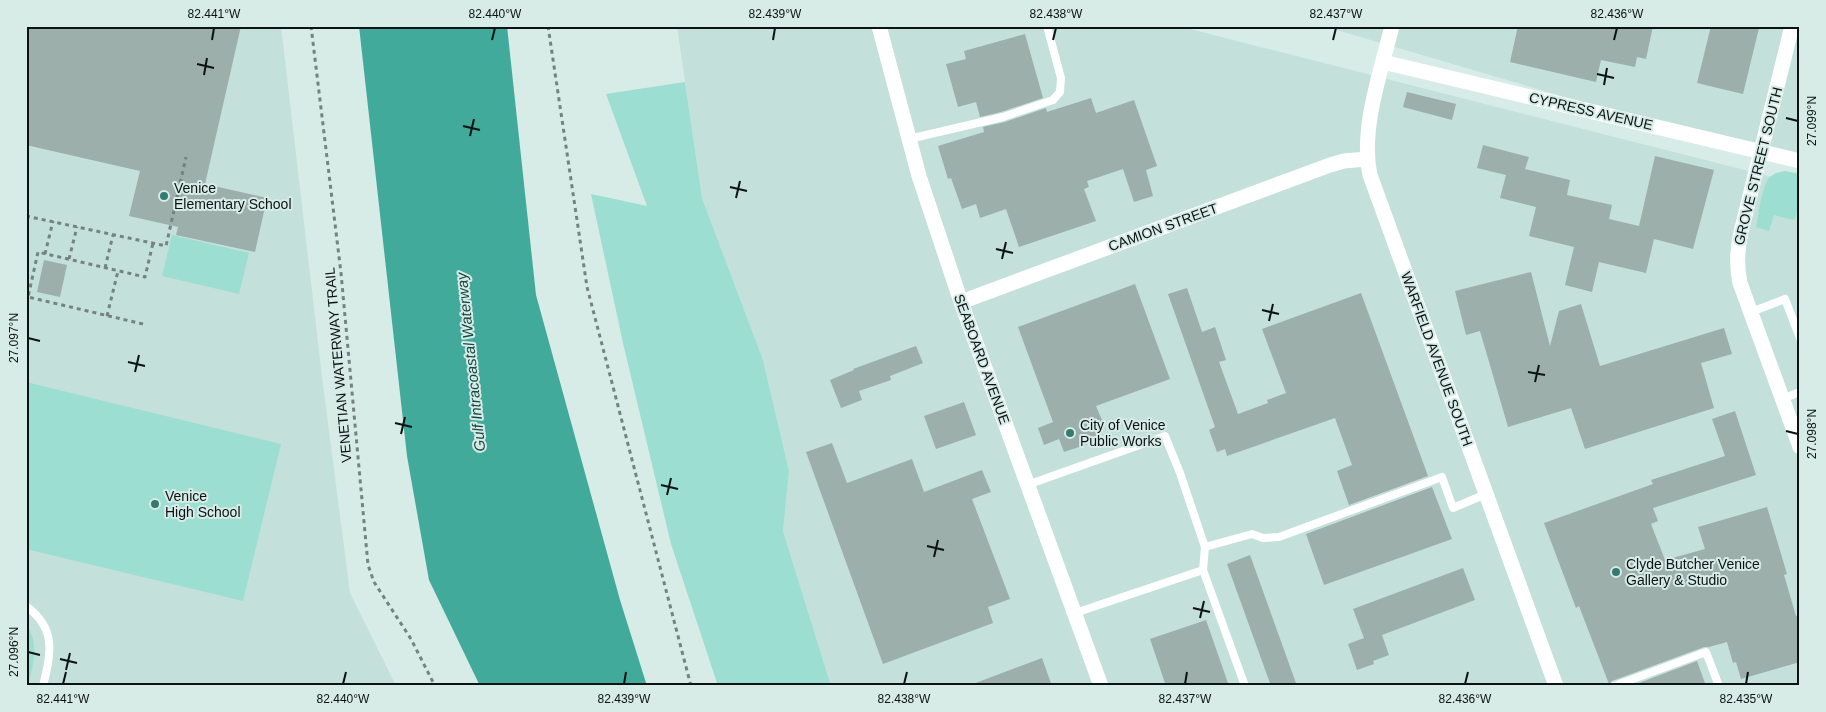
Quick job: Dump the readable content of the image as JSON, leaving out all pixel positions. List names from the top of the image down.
{
  "streets": {
    "street": [
      "CYPRESS AVENUE",
      "GROVE STREET SOUTH",
      "CAMION STREET",
      "SEABOARD AVENUE",
      "WARFIELD AVENUE SOUTH"
    ],
    "path": ["VENETIAN WATERWAY TRAIL"]
  },
  "crossings": [
    ["CYPRESS AVENUE", "GROVE STREET SOUTH"],
    ["CYPRESS AVENUE", "WARFIELD AVENUE SOUTH"],
    ["CAMION STREET", "SEABOARD AVENUE"],
    ["CAMION STREET", "WARFIELD AVENUE SOUTH"]
  ],
  "water": ["Gulf Intracoastal Waterway"],
  "places": [
    "Venice Elementary School",
    "City of Venice Public Works",
    "Venice High School",
    "Clyde Butcher Venice Gallery & Studio"
  ],
  "coordinates": [
    "82.441°W",
    "82.440°W",
    "82.439°W",
    "82.438°W",
    "82.437°W",
    "82.436°W",
    "27.099°N",
    "27.097°N",
    "27.098°N",
    "27.096°N",
    "82.435°W"
  ]
}
